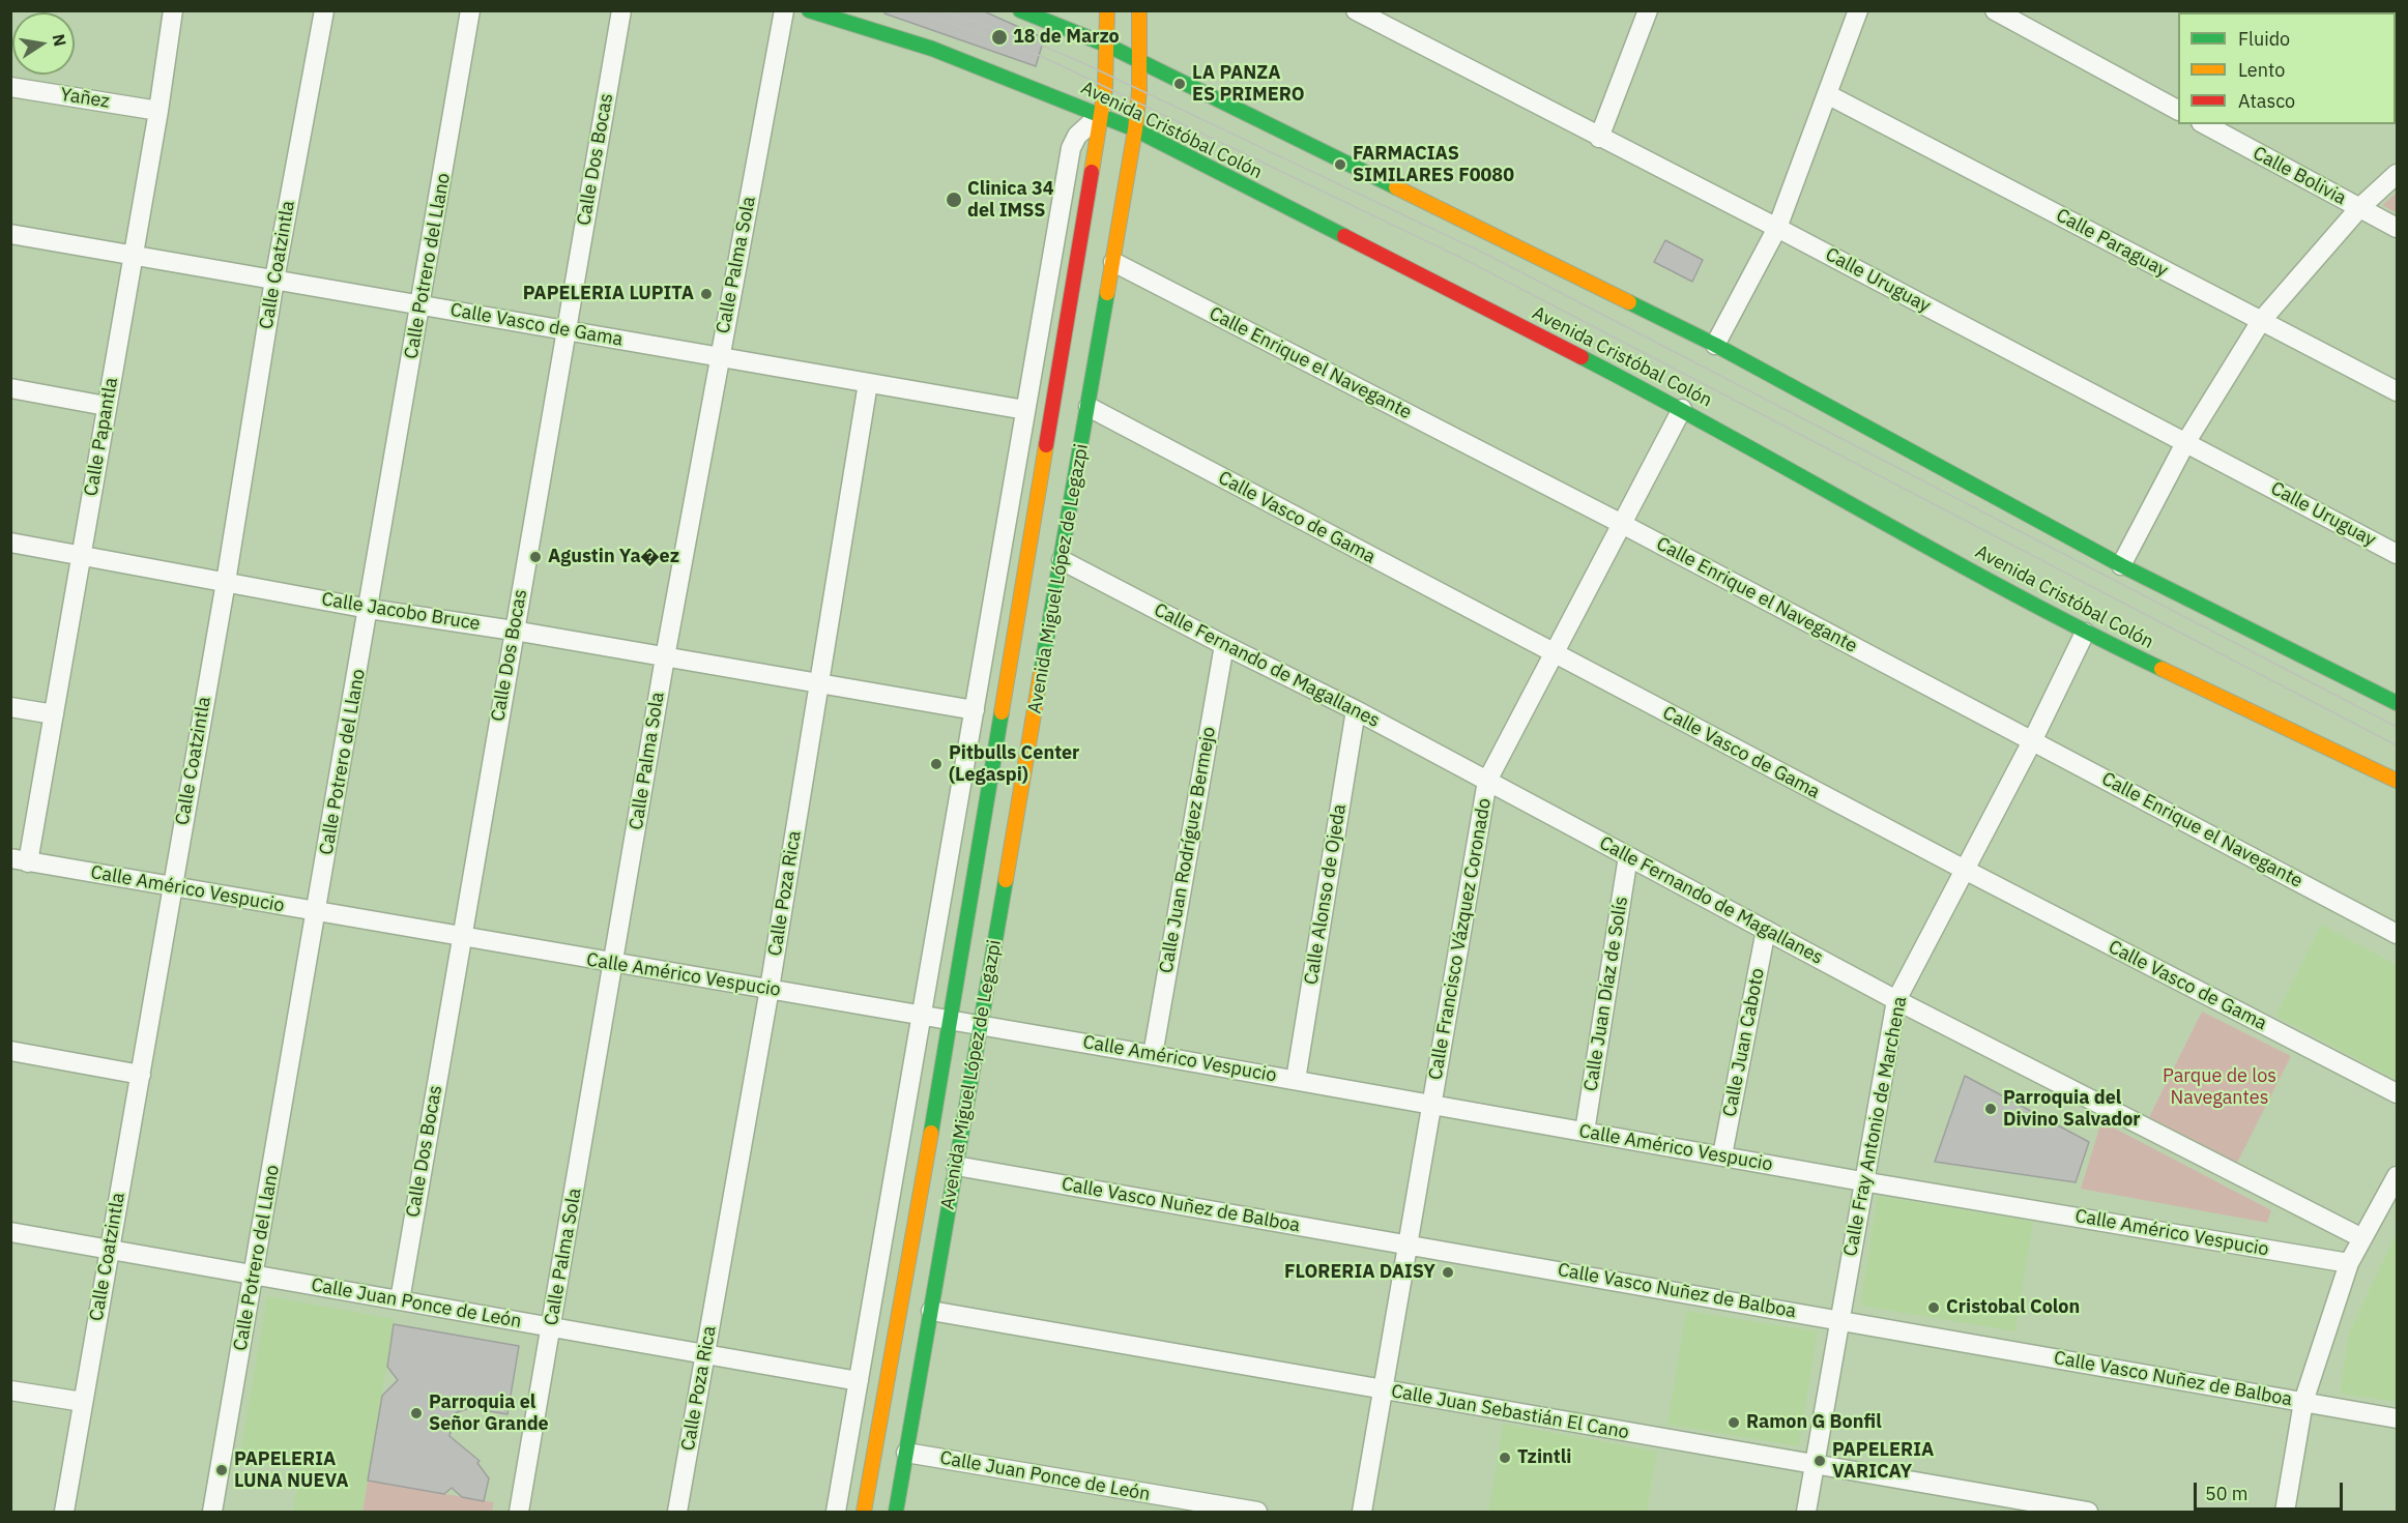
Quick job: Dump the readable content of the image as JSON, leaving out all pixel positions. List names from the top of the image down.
{
  "streets": {
    "main road": ["Avenida Cristóbal Colón", "Avenida Miguel López de Legazpi"],
    "street": [
      "Yañez",
      "Calle Dos Bocas",
      "Calle Bolivia",
      "Calle Paraguay",
      "Calle Coatzintla",
      "Calle Palma Sola",
      "Calle Potrero del Llano",
      "Calle Uruguay",
      "Calle Vasco de Gama",
      "Calle Enrique el Navegante",
      "Calle Papantla",
      "Calle Jacobo Bruce",
      "Calle Fernando de Magallanes",
      "Calle Juan Rodríguez Bermejo",
      "Calle Américo Vespucio",
      "Calle Poza Rica",
      "Calle Alonso de Ojeda",
      "Calle Francisco Vázquez Coronado",
      "Calle Juan Díaz de Solís",
      "Calle Juan Caboto",
      "Calle Fray Antonio de Marchena",
      "Calle Vasco Nuñez de Balboa",
      "Calle Juan Ponce de León",
      "Calle Juan Sebastián El Cano"
    ]
  },
  "crossings": [
    ["Yañez", "Calle Papantla"],
    ["Avenida Cristóbal Colón", "Avenida Miguel López de Legazpi"],
    ["Avenida Cristóbal Colón", "Calle Francisco Vázquez Coronado"],
    ["Avenida Cristóbal Colón", "Calle Fray Antonio de Marchena"],
    ["Calle Dos Bocas", "Calle Vasco de Gama"],
    ["Calle Dos Bocas", "Calle Jacobo Bruce"],
    ["Calle Dos Bocas", "Calle Américo Vespucio"],
    ["Calle Dos Bocas", "Calle Juan Ponce de León"],
    ["Calle Coatzintla", "Calle Vasco de Gama"],
    ["Calle Coatzintla", "Calle Jacobo Bruce"],
    ["Calle Coatzintla", "Calle Américo Vespucio"],
    ["Calle Coatzintla", "Calle Juan Ponce de León"],
    ["Calle Palma Sola", "Calle Vasco de Gama"],
    ["Calle Palma Sola", "Calle Jacobo Bruce"],
    ["Calle Palma Sola", "Calle Américo Vespucio"],
    ["Calle Palma Sola", "Calle Juan Ponce de León"],
    ["Calle Potrero del Llano", "Calle Vasco de Gama"],
    ["Calle Potrero del Llano", "Calle Jacobo Bruce"],
    ["Calle Potrero del Llano", "Calle Américo Vespucio"],
    ["Calle Potrero del Llano", "Calle Juan Ponce de León"],
    ["Calle Vasco de Gama", "Calle Papantla"],
    ["Calle Vasco de Gama", "Avenida Miguel López de Legazpi"],
    ["Calle Vasco de Gama", "Calle Poza Rica"],
    ["Calle Vasco de Gama", "Calle Francisco Vázquez Coronado"],
    ["Calle Vasco de Gama", "Calle Fray Antonio de Marchena"],
    ["Calle Enrique el Navegante", "Avenida Miguel López de Legazpi"],
    ["Calle Enrique el Navegante", "Calle Francisco Vázquez Coronado"],
    ["Calle Enrique el Navegante", "Calle Fray Antonio de Marchena"],
    ["Calle Papantla", "Calle Jacobo Bruce"],
    ["Calle Papantla", "Calle Américo Vespucio"],
    ["Avenida Miguel López de Legazpi", "Calle Fernando de Magallanes"],
    ["Avenida Miguel López de Legazpi", "Calle Américo Vespucio"],
    ["Avenida Miguel López de Legazpi", "Calle Vasco Nuñez de Balboa"],
    ["Avenida Miguel López de Legazpi", "Calle Juan Ponce de León"],
    ["Avenida Miguel López de Legazpi", "Calle Juan Sebastián El Cano"],
    ["Calle Jacobo Bruce", "Calle Poza Rica"],
    ["Calle Fernando de Magallanes", "Calle Juan Rodríguez Bermejo"],
    ["Calle Fernando de Magallanes", "Calle Alonso de Ojeda"],
    ["Calle Fernando de Magallanes", "Calle Francisco Vázquez Coronado"],
    ["Calle Fernando de Magallanes", "Calle Juan Díaz de Solís"],
    ["Calle Fernando de Magallanes", "Calle Juan Caboto"],
    ["Calle Fernando de Magallanes", "Calle Fray Antonio de Marchena"],
    ["Calle Juan Rodríguez Bermejo", "Calle Américo Vespucio"],
    ["Calle Américo Vespucio", "Calle Poza Rica"],
    ["Calle Américo Vespucio", "Calle Alonso de Ojeda"],
    ["Calle Américo Vespucio", "Calle Francisco Vázquez Coronado"],
    ["Calle Américo Vespucio", "Calle Juan Díaz de Solís"],
    ["Calle Américo Vespucio", "Calle Juan Caboto"],
    ["Calle Américo Vespucio", "Calle Fray Antonio de Marchena"],
    ["Calle Poza Rica", "Calle Juan Ponce de León"],
    ["Calle Francisco Vázquez Coronado", "Calle Vasco Nuñez de Balboa"],
    ["Calle Francisco Vázquez Coronado", "Calle Juan Sebastián El Cano"],
    ["Calle Fray Antonio de Marchena", "Calle Vasco Nuñez de Balboa"],
    ["Calle Fray Antonio de Marchena", "Calle Juan Sebastián El Cano"]
  ],
  "parks": ["Parque de los Navegantes"],
  "places": [
    "18 de Marzo",
    "LA PANZA ES PRIMERO",
    "FARMACIAS SIMILARES F0080",
    "Clinica 34 del IMSS",
    "PAPELERIA LUPITA",
    "Agustin Ya�ez",
    "Pitbulls Center (Legaspi)",
    "Parroquia del Divino Salvador",
    "FLORERIA DAISY",
    "Cristobal Colon",
    "Parroquia el Señor Grande",
    "Ramon G Bonfil",
    "Tzintli",
    "PAPELERIA VARICAY",
    "PAPELERIA LUNA NUEVA"
  ],
  "legend": ["Fluido", "Lento", "Atasco"],
  "scale_bar": "50 m",
  "north": "right"
}
